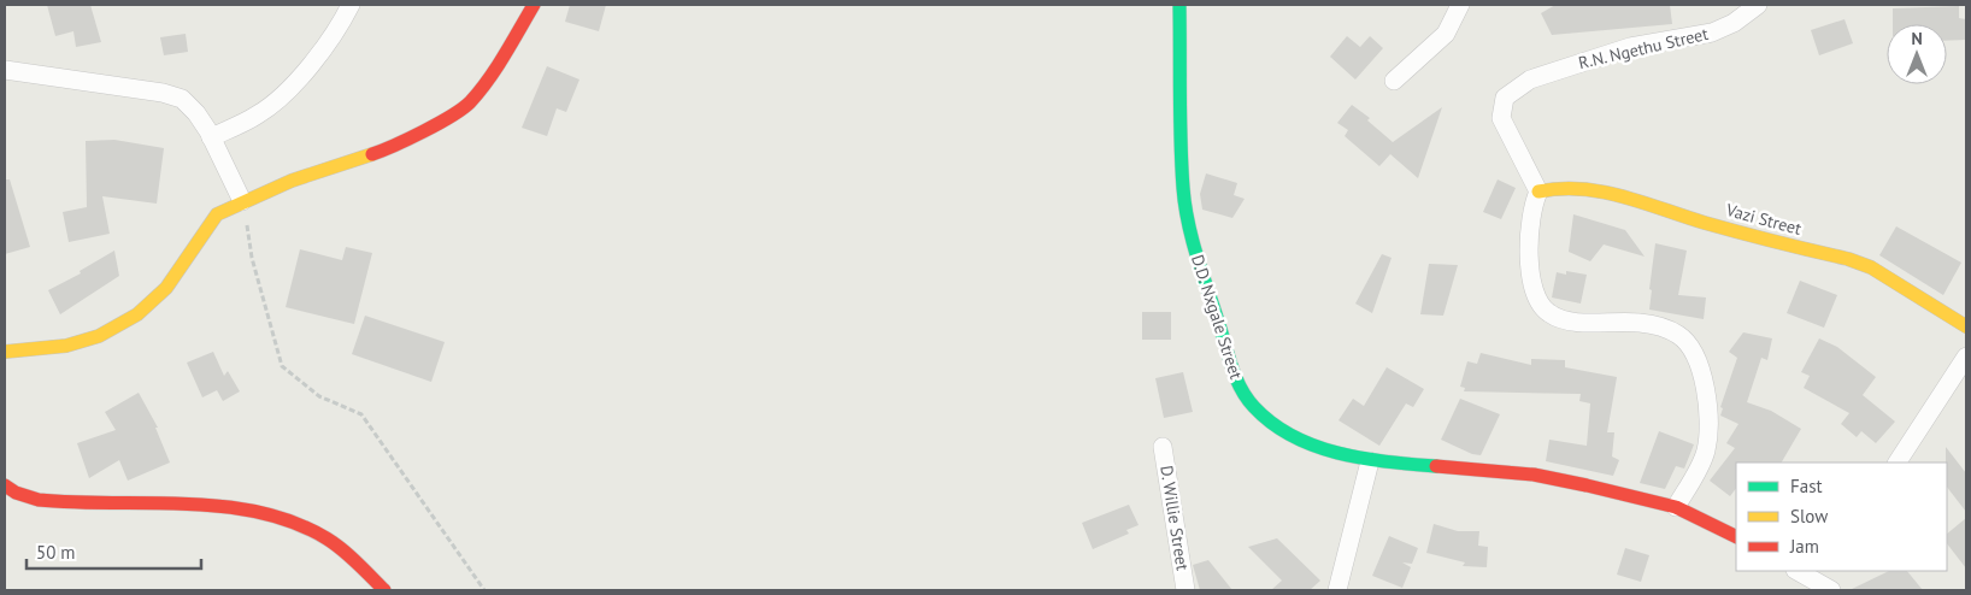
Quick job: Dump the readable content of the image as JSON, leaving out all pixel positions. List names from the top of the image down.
{
  "streets": {
    "street": [
      "R.N. Ngethu Street",
      "Vazi Street",
      "D.D. Nxgale Street",
      "D. Willie Street"
    ]
  },
  "crossings": [
    ["R.N. Ngethu Street", "Vazi Street"]
  ],
  "legend": ["Fast", "Slow", "Jam"],
  "scale_bar": "50 m",
  "north": "top"
}
